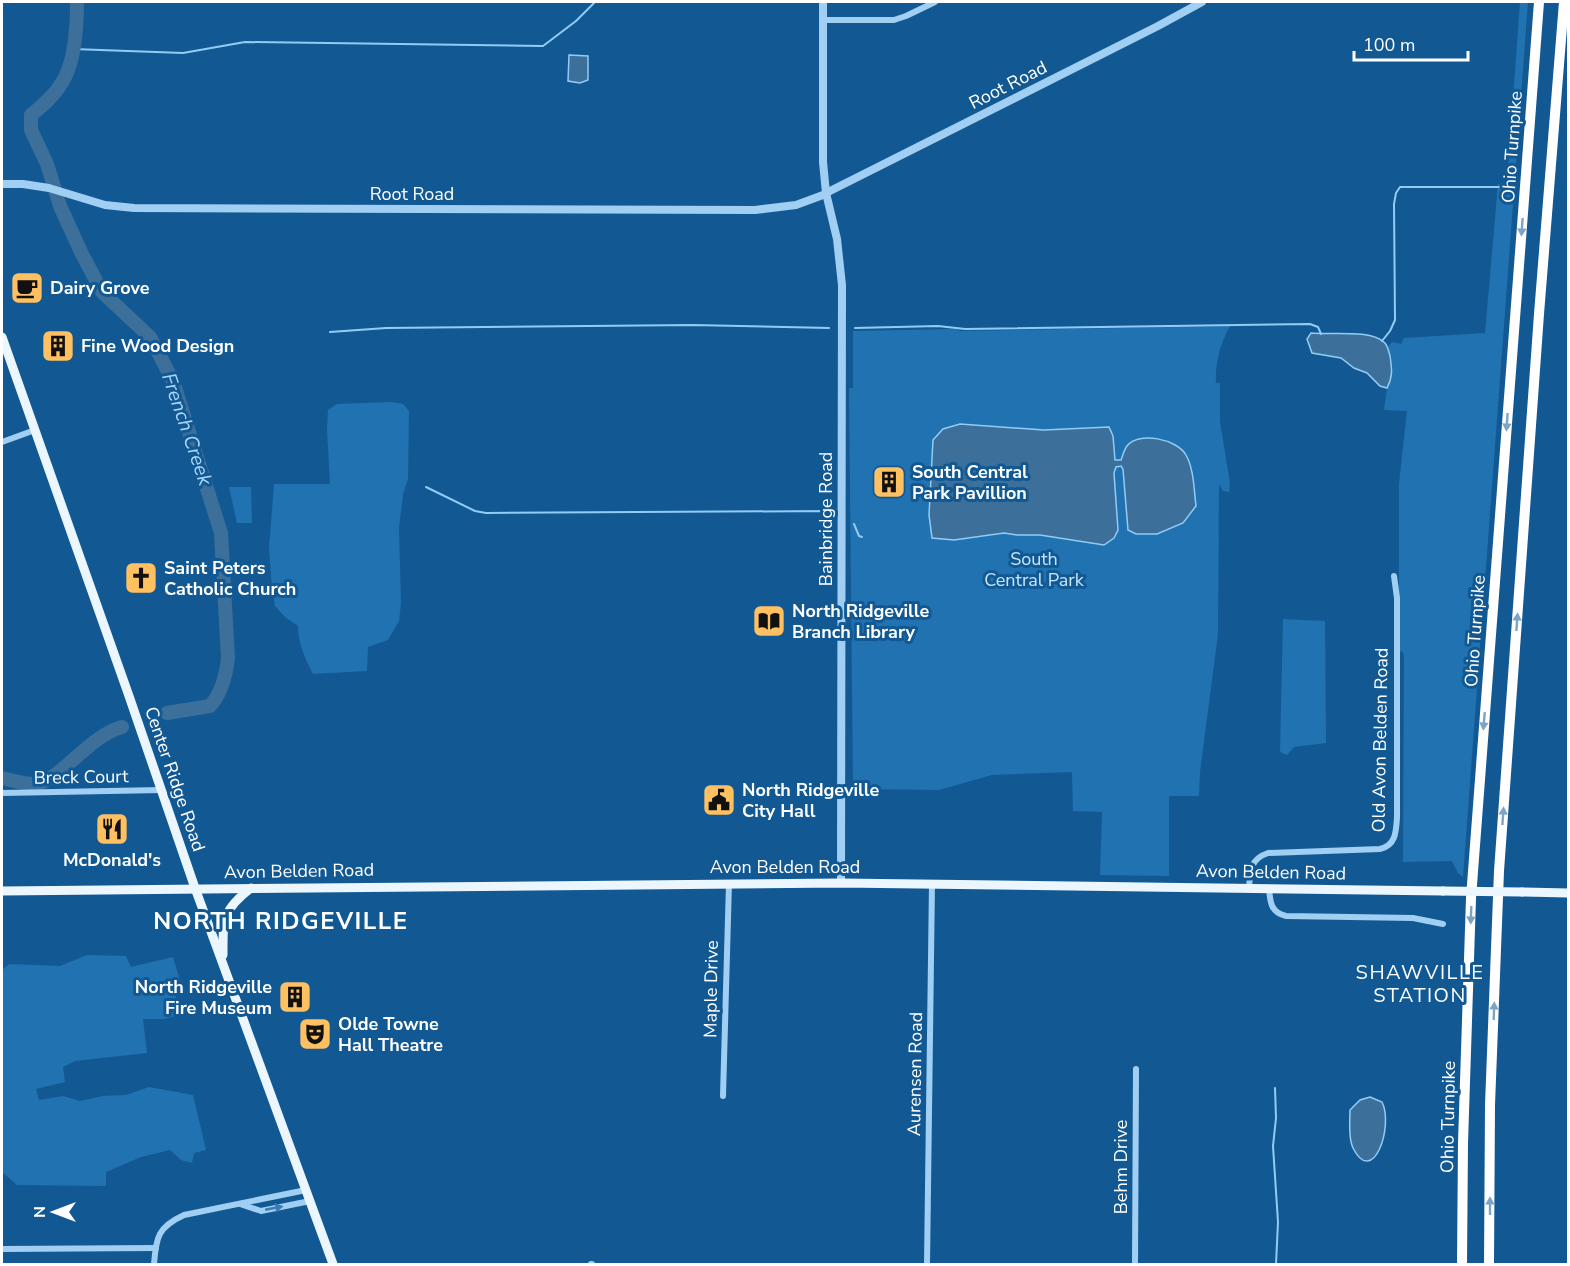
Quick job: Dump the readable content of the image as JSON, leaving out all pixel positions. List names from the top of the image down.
{
  "streets": {
    "highway": ["Ohio Turnpike"],
    "main road": ["Center Ridge Road", "Avon Belden Road"],
    "street": [
      "Root Road",
      "Bainbridge Road",
      "Old Avon Belden Road",
      "Breck Court",
      "Maple Drive",
      "Aurensen Road",
      "Behm Drive"
    ]
  },
  "crossings": [
    ["Root Road", "Bainbridge Road"],
    ["Bainbridge Road", "Avon Belden Road"],
    ["Old Avon Belden Road", "Avon Belden Road"],
    ["Breck Court", "Center Ridge Road"],
    ["Center Ridge Road", "Avon Belden Road"],
    ["Avon Belden Road", "Maple Drive"],
    ["Avon Belden Road", "Aurensen Road"]
  ],
  "districts": ["NORTH RIDGEVILLE", "SHAWVILLE STATION"],
  "water": ["French Creek"],
  "parks": ["South Central Park"],
  "places": {
    "cafe": ["Dairy Grove"],
    "building": ["Fine Wood Design", "South Central Park Pavillion", "North Ridgeville Fire Museum"],
    "church": ["Saint Peters Catholic Church"],
    "library": ["North Ridgeville Branch Library"],
    "public building": ["North Ridgeville City Hall"],
    "restaurant": ["McDonald's"],
    "theatre": ["Olde Towne Hall Theatre"]
  },
  "scale_bar": "100 m",
  "north": "left"
}
